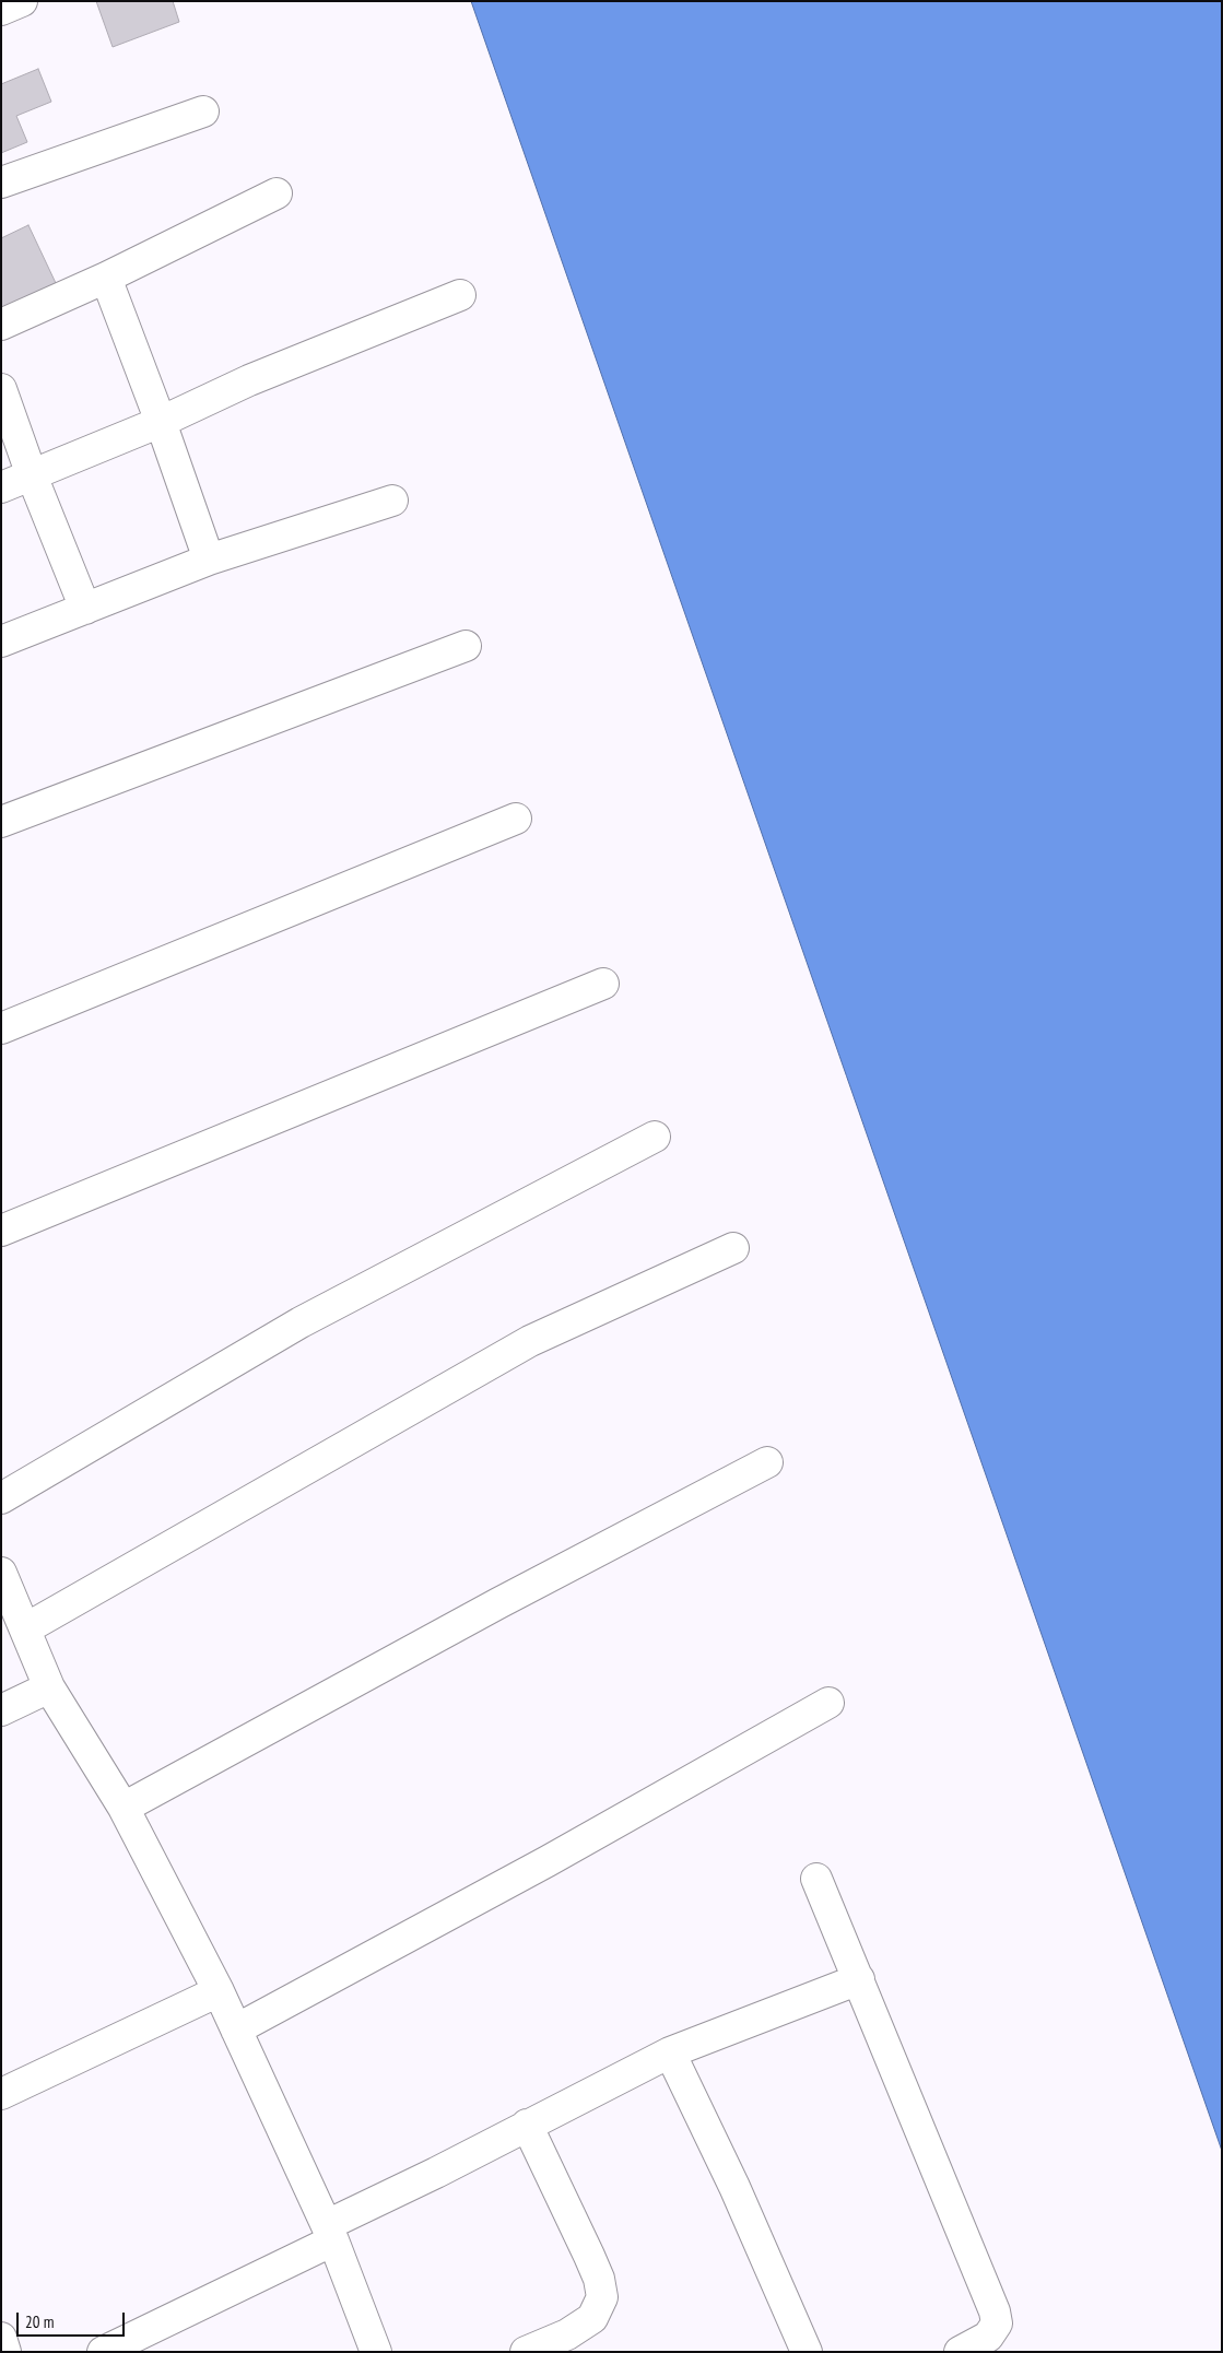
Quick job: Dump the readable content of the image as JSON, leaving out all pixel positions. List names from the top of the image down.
{
  "scale_bar": "20 m"
}
